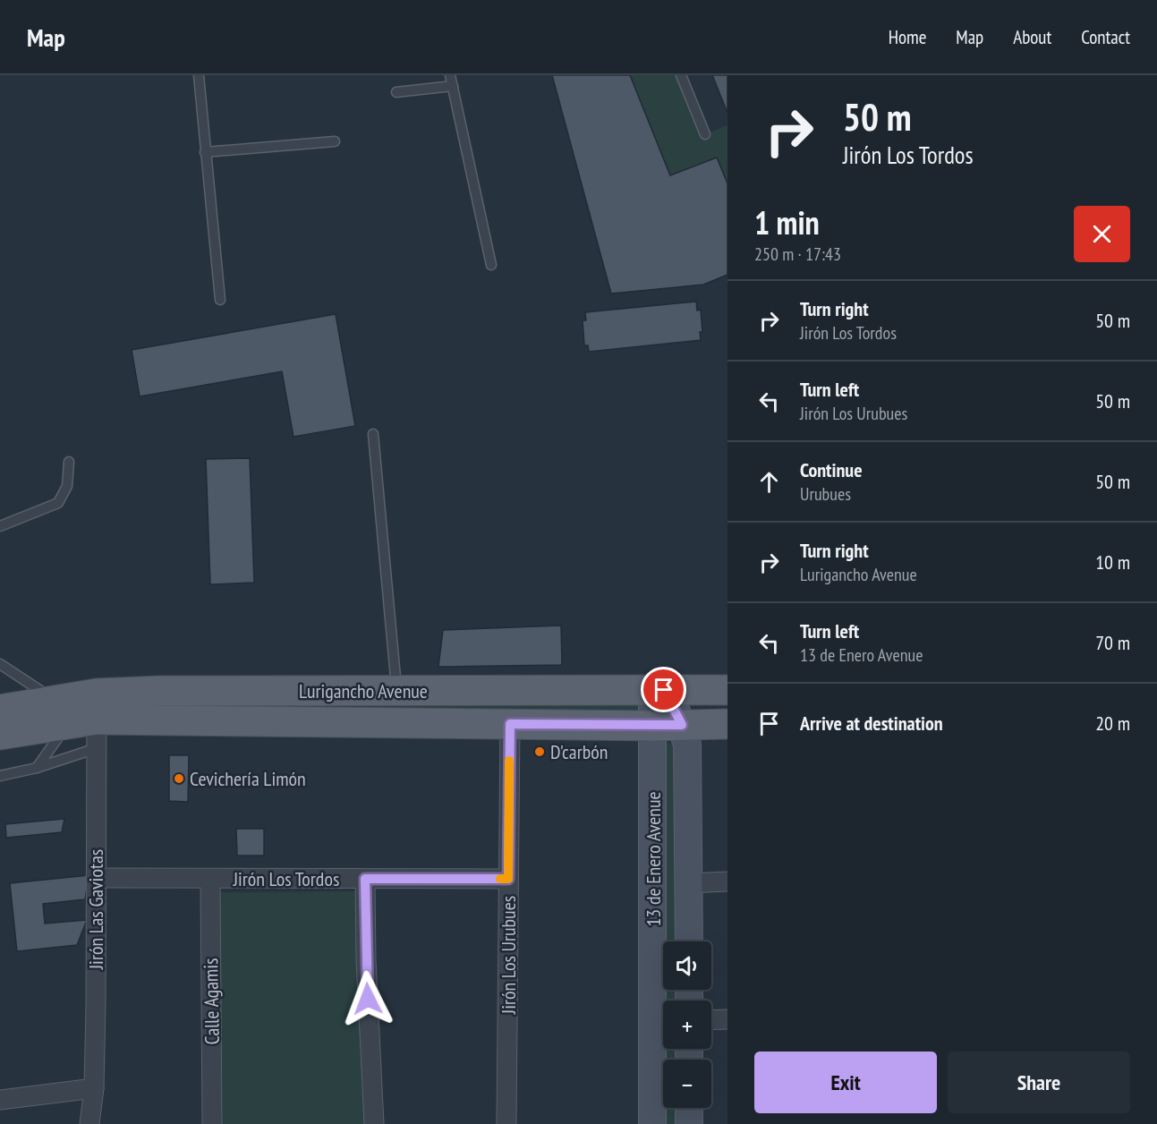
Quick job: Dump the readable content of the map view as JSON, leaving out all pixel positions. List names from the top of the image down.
{
  "streets": {
    "main road": ["Lurigancho Avenue", "13 de Enero Avenue"],
    "street": [
      "Jirón Los Tordos",
      "Jirón Las Gaviotas",
      "Jirón Los Urubues",
      "Calle Agamis"
    ]
  },
  "crossings": [
    ["Lurigancho Avenue", "13 de Enero Avenue"],
    ["Lurigancho Avenue", "Jirón Las Gaviotas"],
    ["Lurigancho Avenue", "Jirón Los Urubues"],
    ["Jirón Los Tordos", "Jirón Las Gaviotas"],
    ["Jirón Los Tordos", "Jirón Los Urubues"],
    ["Jirón Los Tordos", "Calle Agamis"]
  ],
  "places": ["D'carbón", "Cevichería Limón"],
  "page": {
    "header": "Map",
    "nav": [
      "Home",
      "Map",
      "About",
      "Contact"
    ],
    "turn": ["50 m", "Jirón Los Tordos"],
    "heading": ["1 min", "250 m · 17:43"],
    "list": [
      {
        "name": "Turn right",
        "note": "Jirón Los Tordos",
        "value": "50 m"
      },
      {
        "name": "Turn left",
        "note": "Jirón Los Urubues",
        "value": "50 m"
      },
      {
        "name": "Continue",
        "note": "Urubues",
        "value": "50 m"
      },
      {
        "name": "Turn right",
        "note": "Lurigancho Avenue",
        "value": "10 m"
      },
      {
        "name": "Turn left",
        "note": "13 de Enero Avenue",
        "value": "70 m"
      },
      {
        "name": "Arrive at destination",
        "value": "20 m"
      }
    ],
    "map_buttons": ["+", "−"],
    "buttons": ["Exit", "Share"]
  }
}
